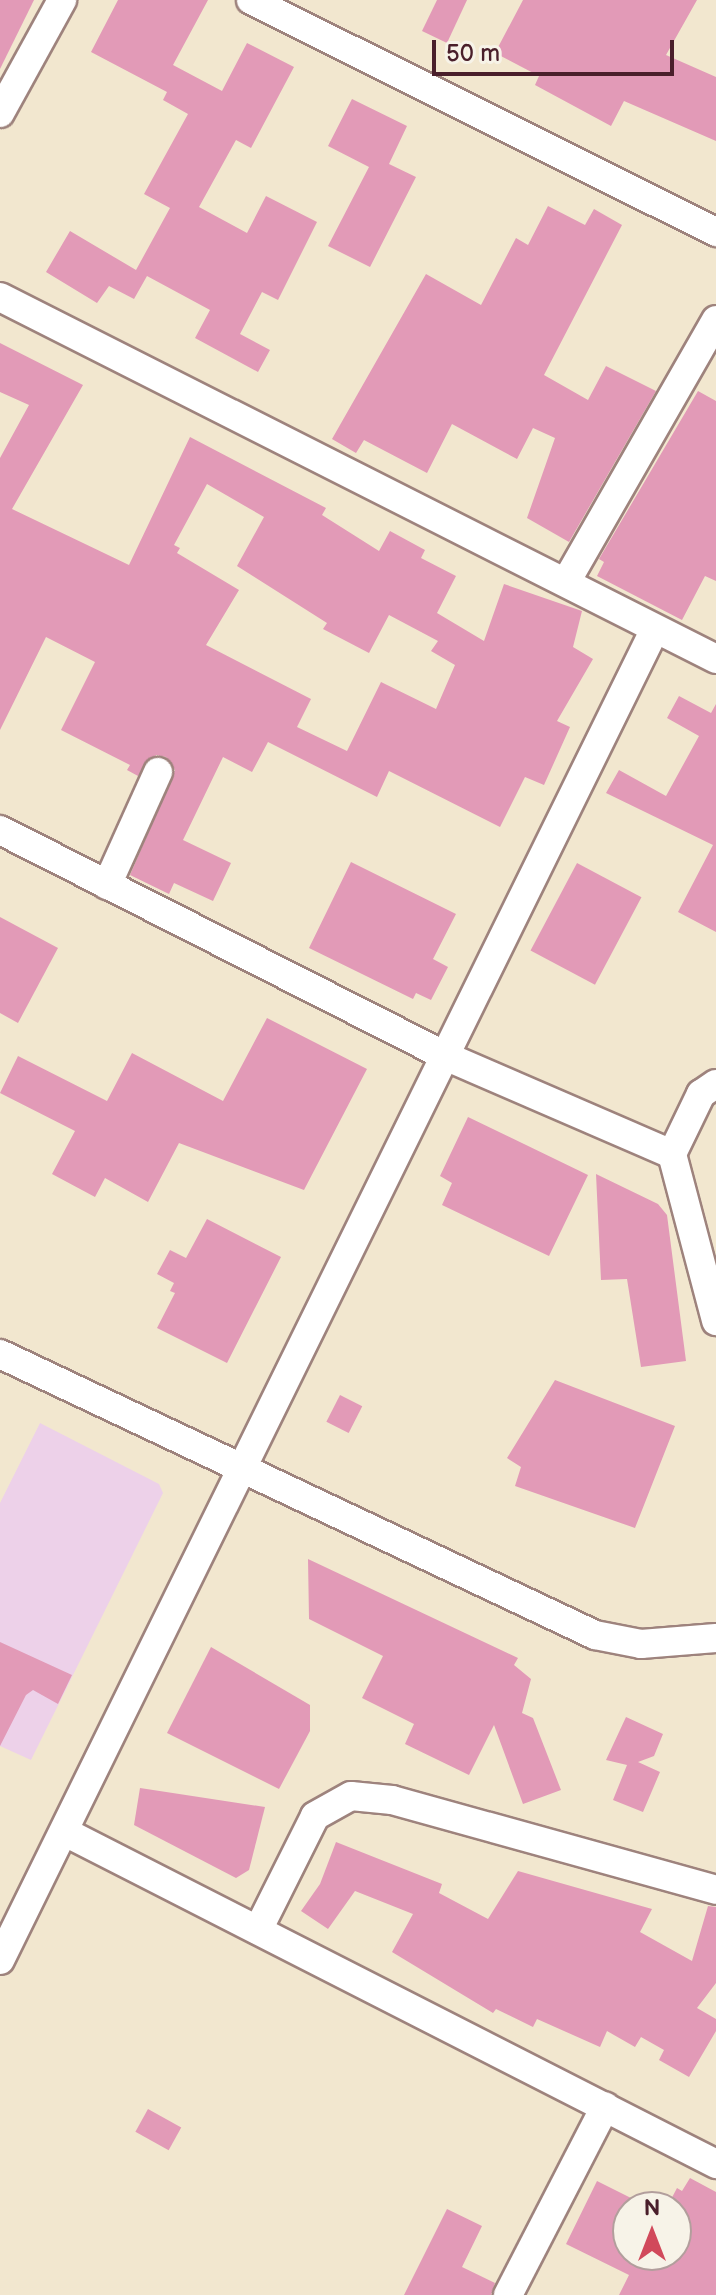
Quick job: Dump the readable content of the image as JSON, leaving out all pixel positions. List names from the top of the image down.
{
  "scale_bar": "50 m",
  "north": "top"
}
